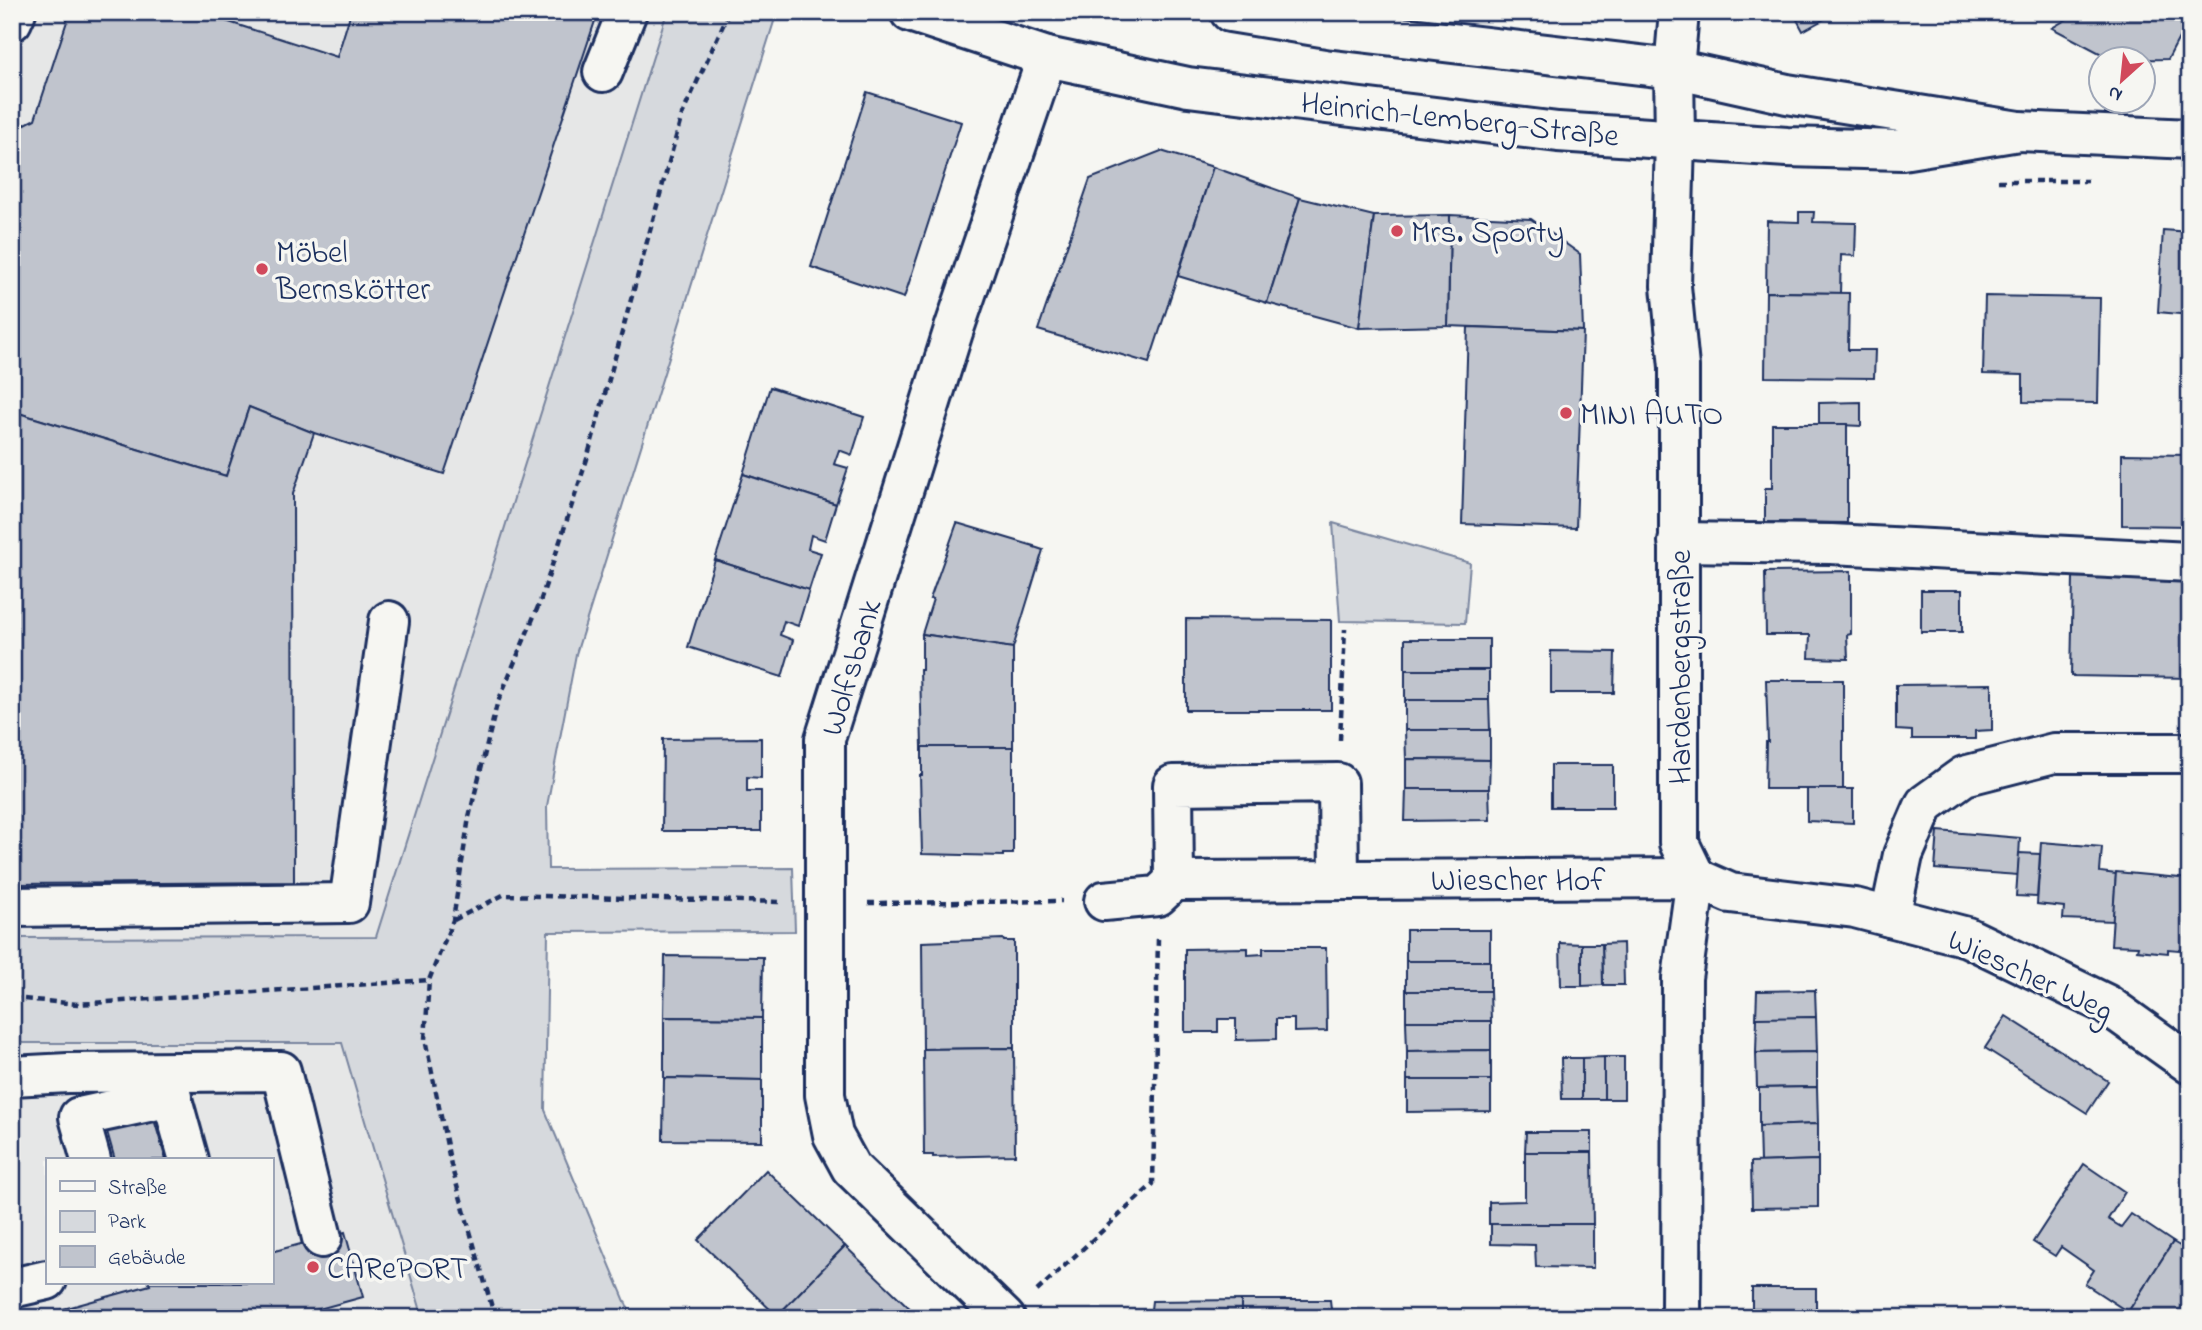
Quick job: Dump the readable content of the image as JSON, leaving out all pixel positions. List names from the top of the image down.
{
  "streets": {
    "street": [
      "Heinrich-Lemberg-Straße",
      "Wolfsbank",
      "Hardenbergstraße",
      "Wiescher Hof",
      "Wiescher Weg"
    ]
  },
  "crossings": [
    ["Heinrich-Lemberg-Straße", "Wolfsbank"],
    ["Heinrich-Lemberg-Straße", "Hardenbergstraße"],
    ["Hardenbergstraße", "Wiescher Hof"],
    ["Hardenbergstraße", "Wiescher Weg"],
    ["Wiescher Hof", "Wiescher Weg"]
  ],
  "places": [
    "Mrs. Sporty",
    "Möbel Bernskötter",
    "MINI AUTO",
    "CARePORT"
  ],
  "legend": ["Straße", "Park", "Gebäude"],
  "north": "bottom left"
}
